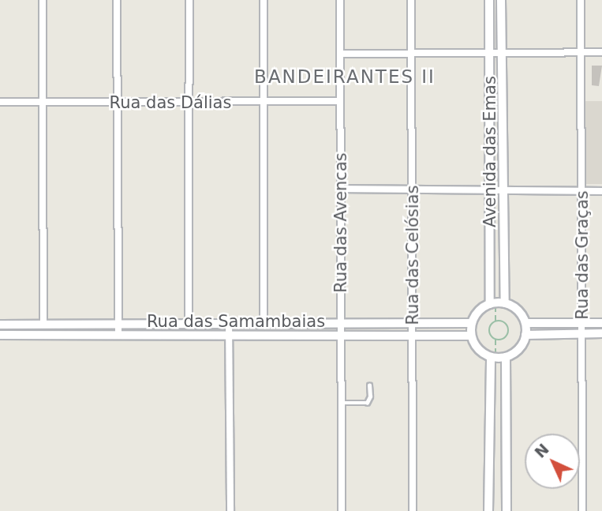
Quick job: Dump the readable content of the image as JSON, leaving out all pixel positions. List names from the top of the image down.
{
  "streets": {
    "street": [
      "Rua das Dálias",
      "Avenida das Emas",
      "Rua das Avencas",
      "Rua das Celósias",
      "Rua das Graças",
      "Rua das Samambaias"
    ]
  },
  "crossings": [
    ["Rua das Dálias", "Rua das Avencas"],
    ["Rua das Avencas", "Rua das Samambaias"],
    ["Rua das Celósias", "Rua das Samambaias"]
  ],
  "districts": ["BANDEIRANTES II"],
  "north": "top left"
}
